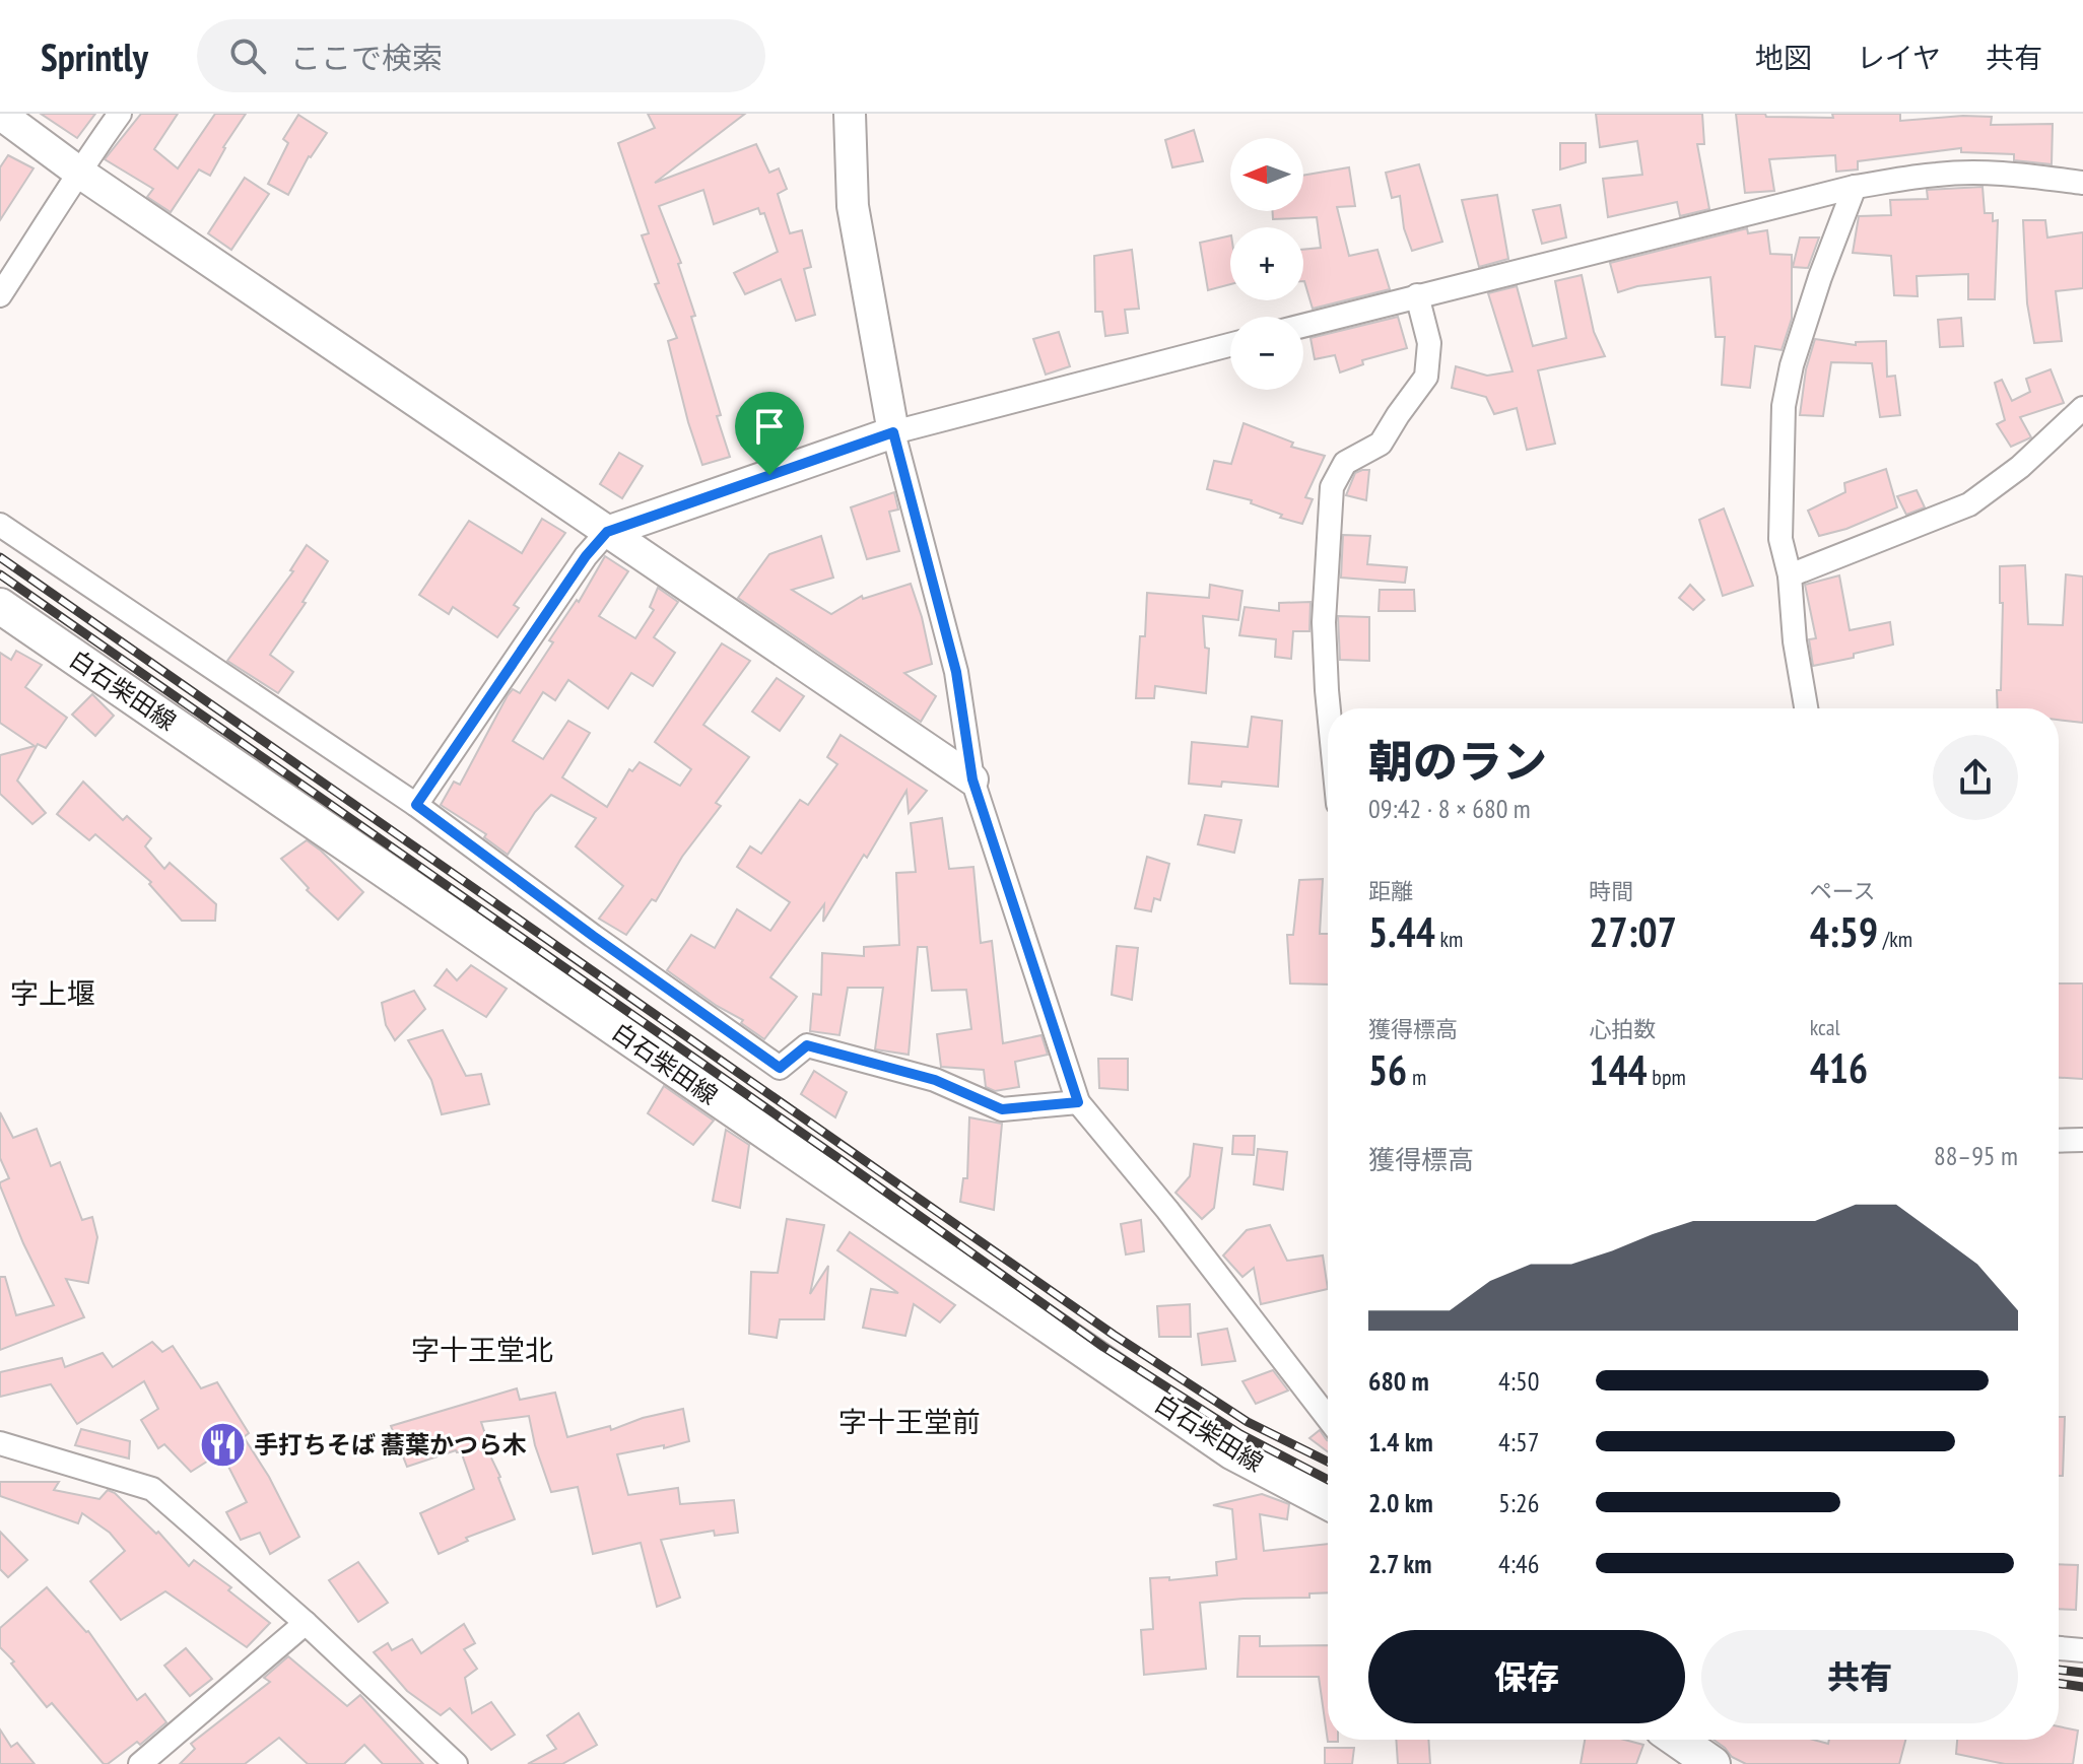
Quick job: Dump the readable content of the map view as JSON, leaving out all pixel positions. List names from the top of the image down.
{
  "streets": {
    "main road": ["白石柴田線"]
  },
  "districts": ["字上堰", "字十王堂北", "字十王堂前"],
  "places": {
    "restaurant": ["手打ちそば 蕎葉かつら木"]
  },
  "north": "left",
  "page": {
    "header": "Sprintly",
    "search": "ここで検索",
    "nav": ["地図", "レイヤ", "共有"],
    "map_buttons": ["+", "−"],
    "heading": ["朝のラン", "09:42 · 8 × 680 m"],
    "stats": [
      ["距離", "5.44 km"],
      ["時間", "27:07"],
      ["ペース", "4:59 /km"],
      ["獲得標高", "56 m"],
      ["心拍数", "144 bpm"],
      ["kcal", "416"]
    ],
    "chart": ["獲得標高", "88–95 m"],
    "list": [
      {
        "name": "680 m",
        "note": "4:50"
      },
      {
        "name": "1.4 km",
        "note": "4:57"
      },
      {
        "name": "2.0 km",
        "note": "5:26"
      },
      {
        "name": "2.7 km",
        "note": "4:46"
      }
    ],
    "buttons": ["保存", "共有"]
  }
}
